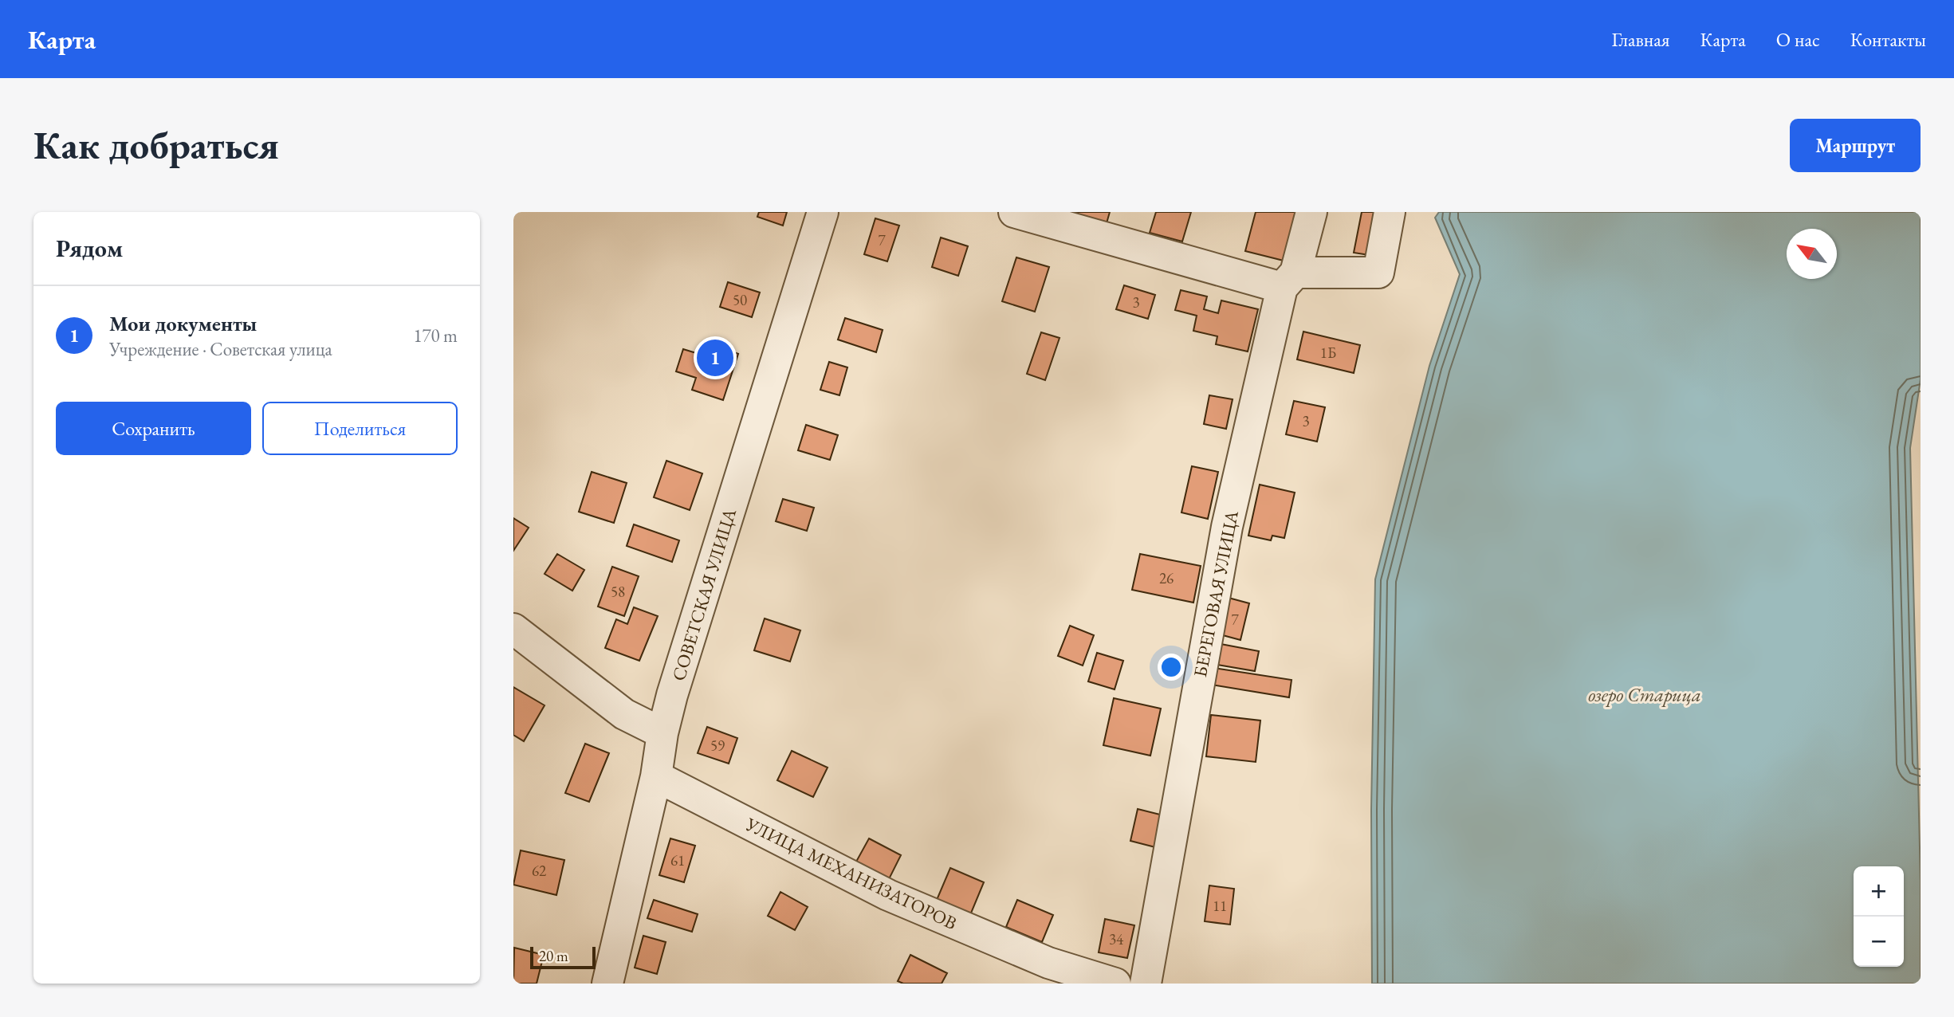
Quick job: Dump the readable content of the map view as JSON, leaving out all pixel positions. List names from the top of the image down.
{
  "streets": {
    "street": ["БЕРЕГОВАЯ УЛИЦА", "СОВЕТСКАЯ УЛИЦА", "УЛИЦА МЕХАНИЗАТОРОВ"]
  },
  "crossings": [
    ["СОВЕТСКАЯ УЛИЦА", "УЛИЦА МЕХАНИЗАТОРОВ"]
  ],
  "water": ["озеро Старица"],
  "house_numbers": [
    "7",
    "50",
    "3",
    "1Б",
    "3",
    "26",
    "58",
    "7",
    "59",
    "61",
    "62",
    "11",
    "34"
  ],
  "scale_bar": "20 m",
  "north": "top left",
  "page": {
    "header": "Карта",
    "nav": [
      "Главная",
      "Карта",
      "О нас",
      "Контакты"
    ],
    "buttons": [
      "Маршрут",
      ["Сохранить", "Поделиться"]
    ],
    "title": "Как добраться",
    "heading": "Рядом",
    "list": [
      {
        "mark": "1",
        "name": "Мои документы",
        "note": "Учреждение · Советская улица",
        "value": "170 m"
      }
    ],
    "pins": "1",
    "map_buttons": ["+", "−"],
    "scale": "20 m"
  }
}
